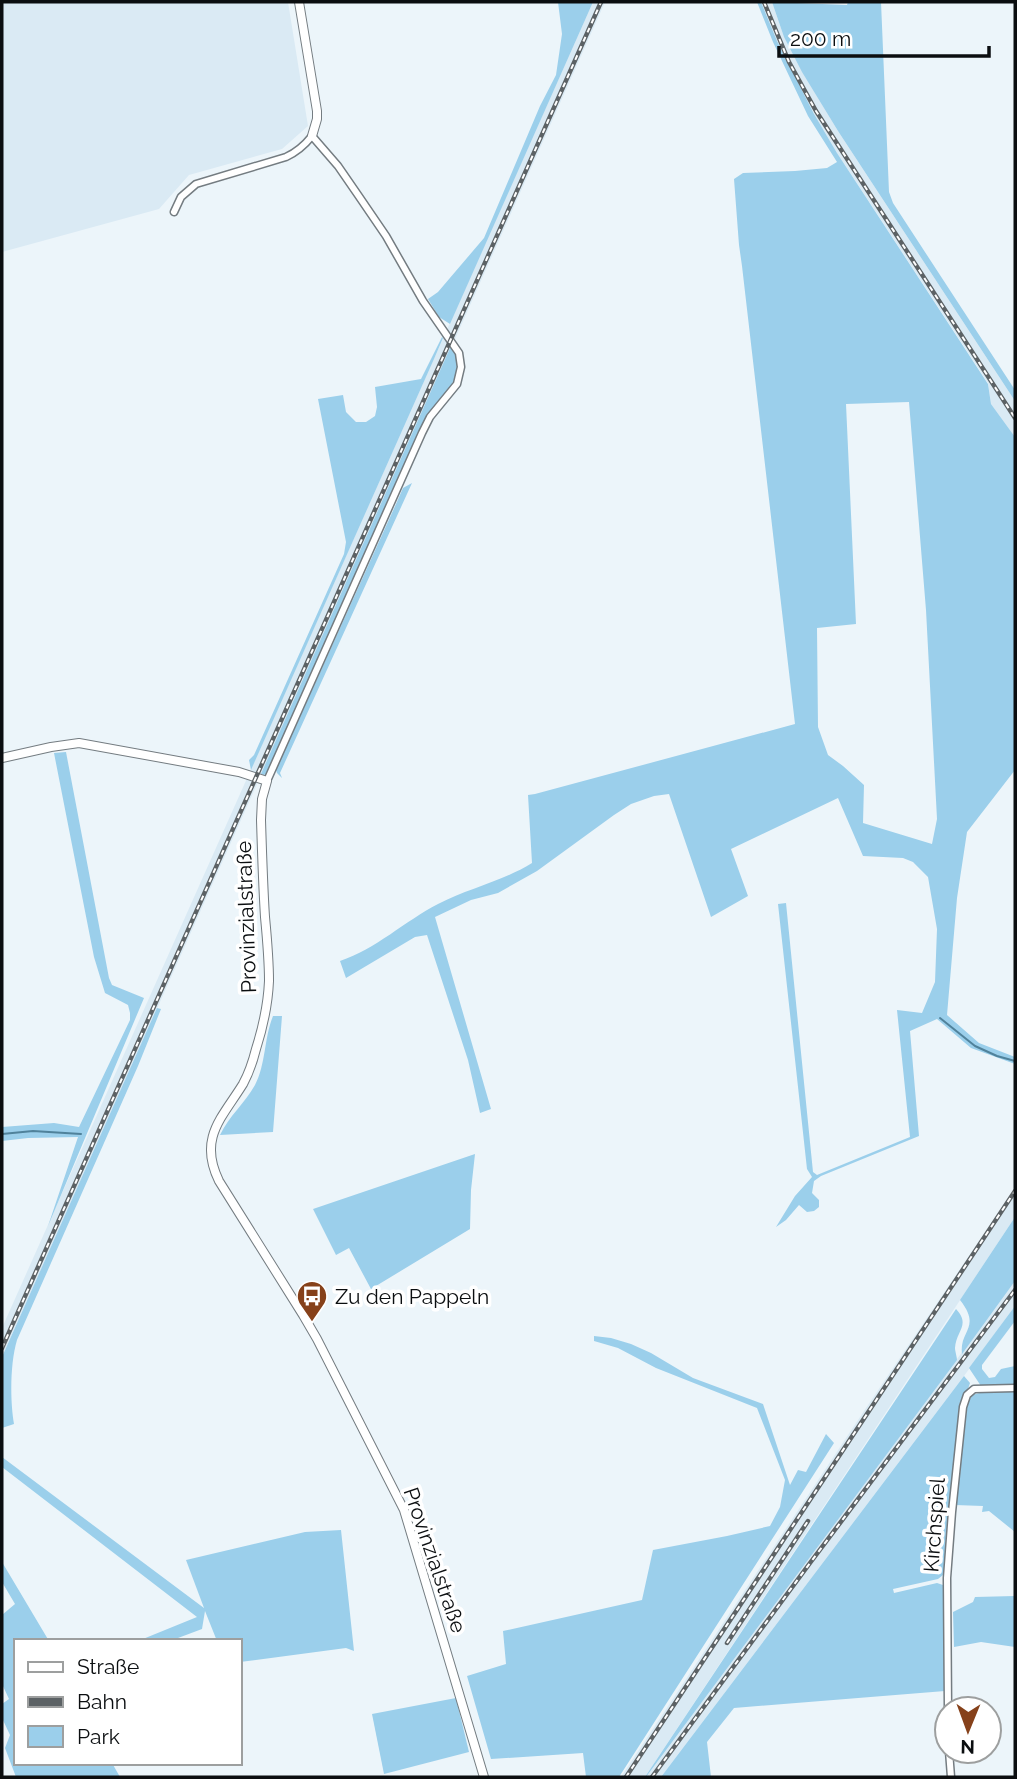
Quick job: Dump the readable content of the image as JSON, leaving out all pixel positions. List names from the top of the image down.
{
  "streets": {
    "street": ["Provinzialstraße", "Kirchspiel"]
  },
  "places": {
    "bus stop": ["Zu den Pappeln"]
  },
  "legend": ["Straße", "Bahn", "Park"],
  "scale_bar": "200 m",
  "north": "bottom"
}
